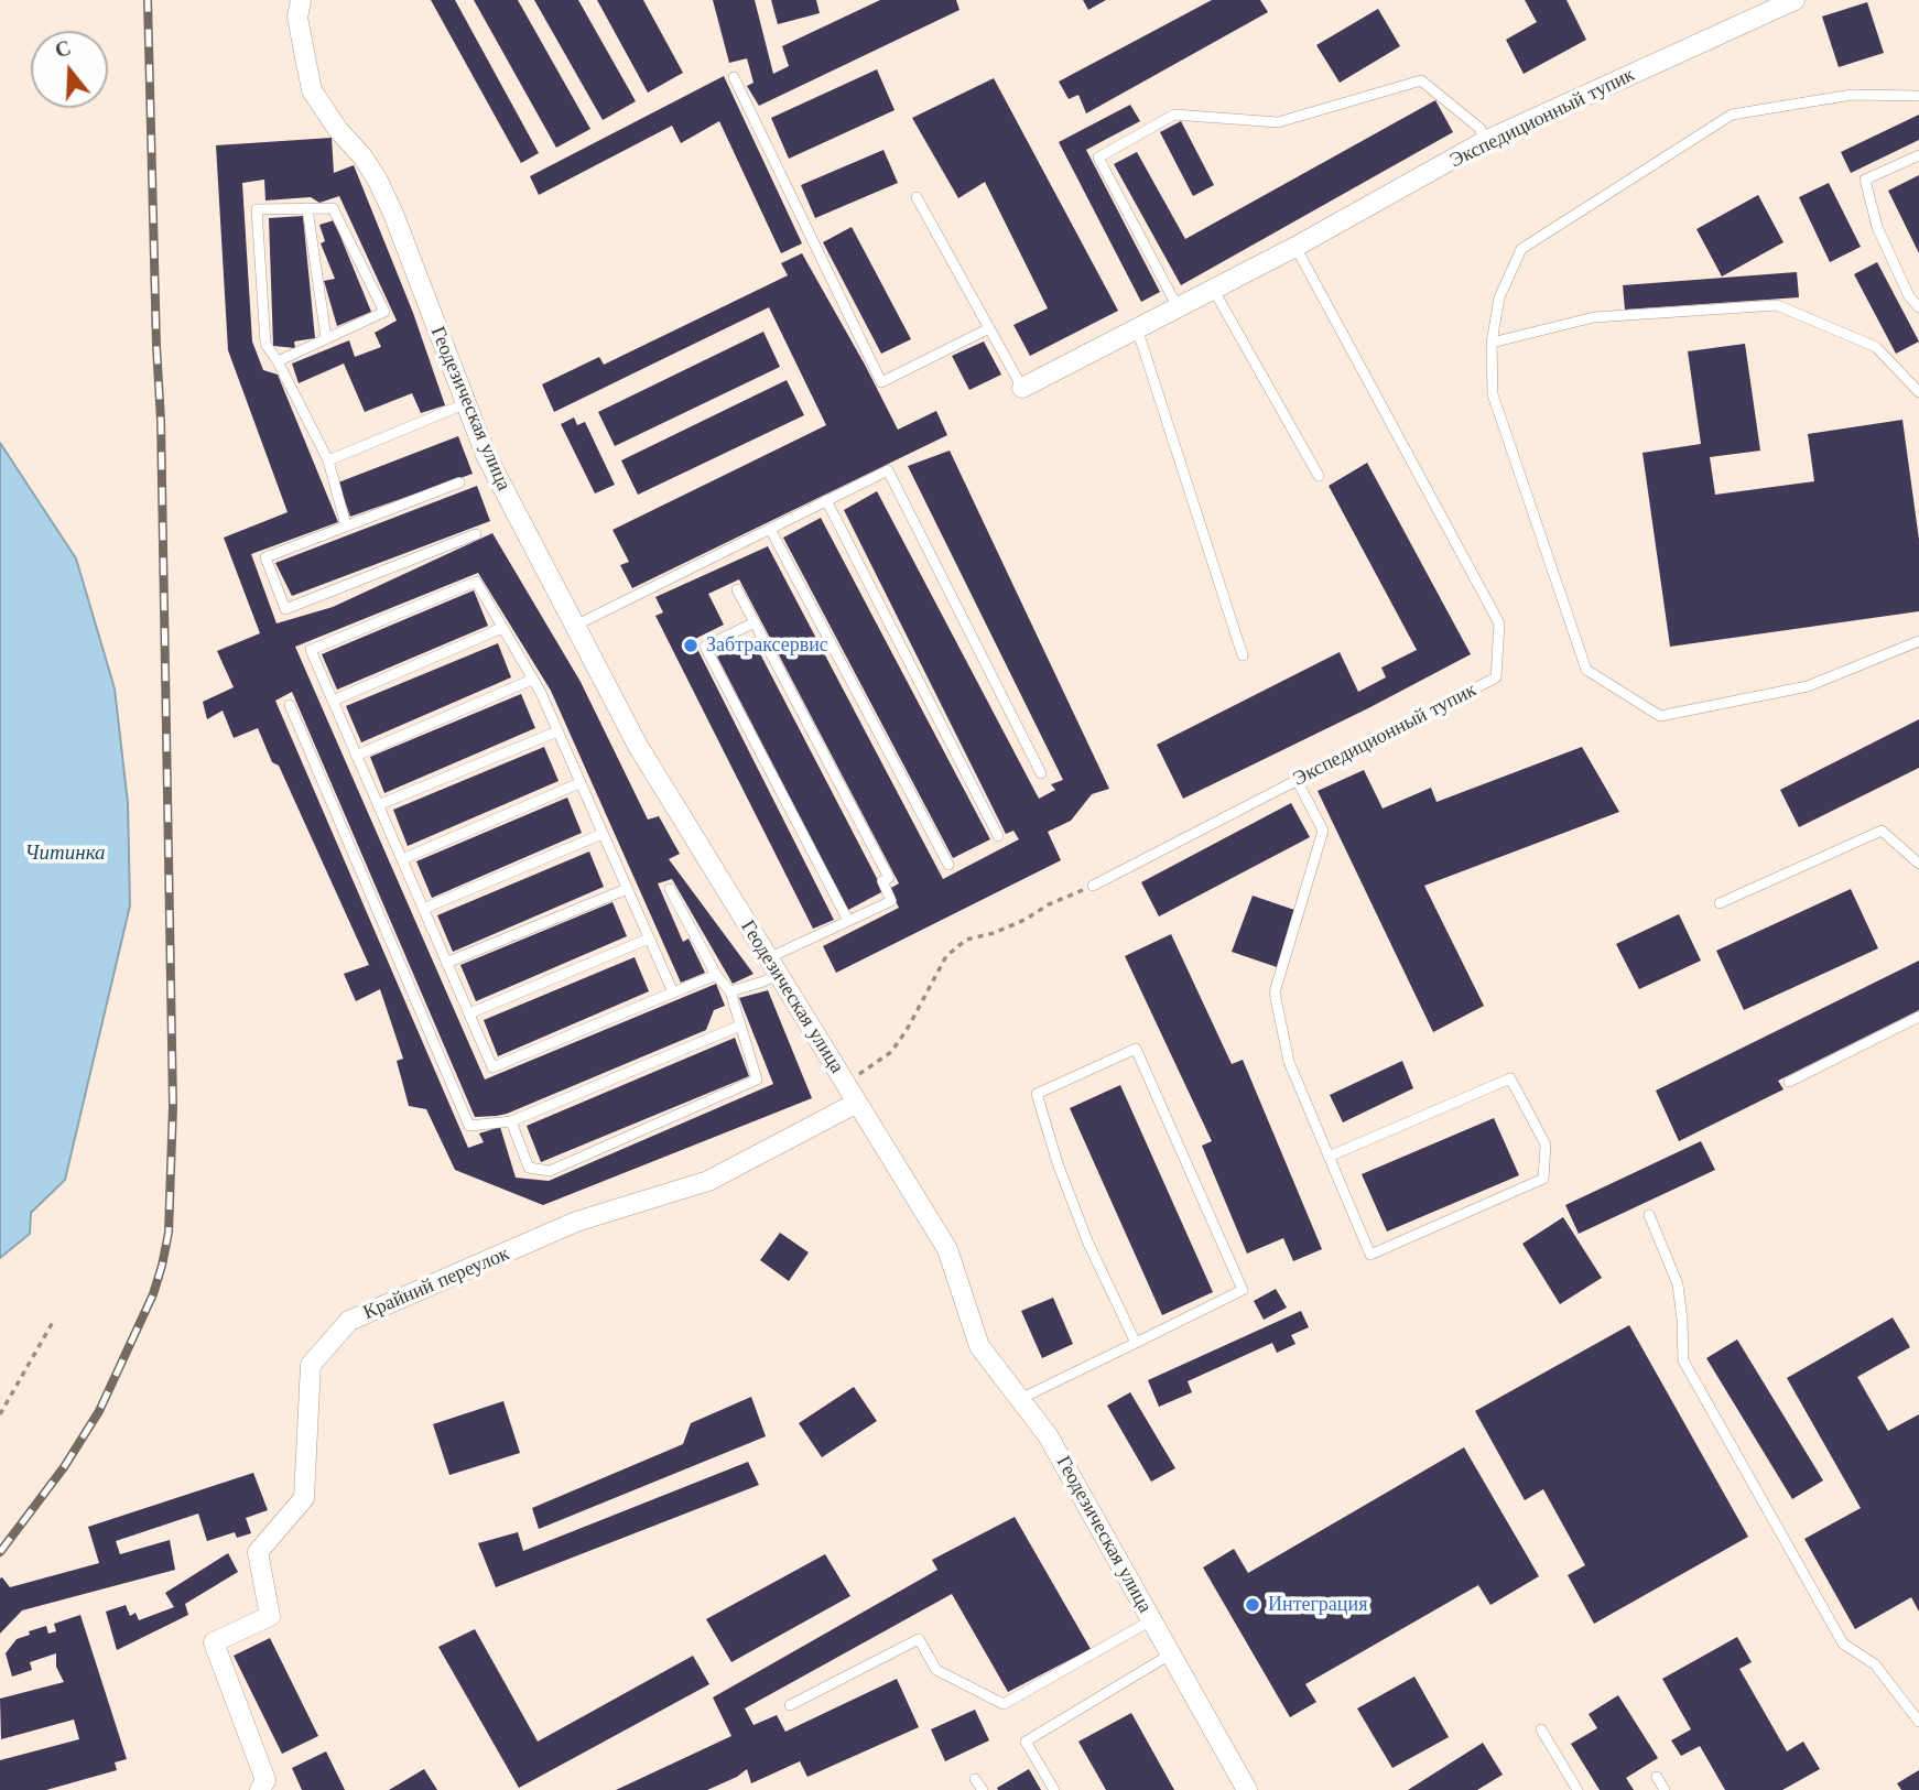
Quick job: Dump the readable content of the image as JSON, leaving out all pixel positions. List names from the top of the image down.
{
  "streets": {
    "street": ["Экспедиционный тупик", "Геодезическая улица", "Крайний переулок"]
  },
  "crossings": [
    ["Геодезическая улица", "Крайний переулок"]
  ],
  "water": ["Читинка"],
  "places": ["Забтраксервис", "Интеграция"],
  "north": "top"
}
